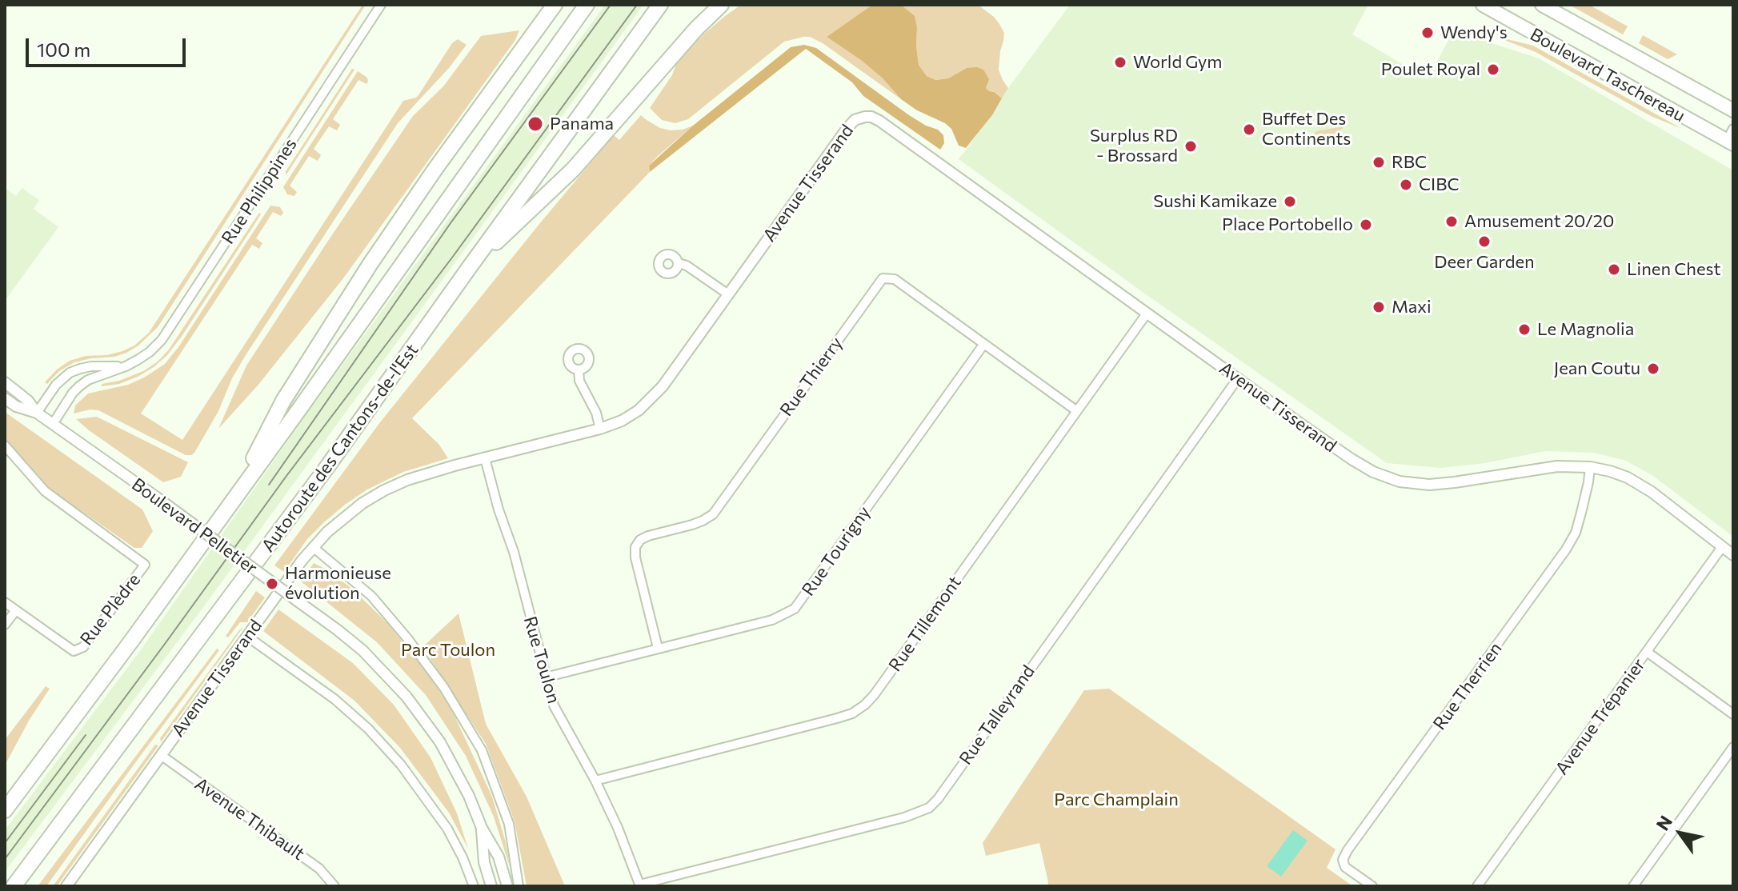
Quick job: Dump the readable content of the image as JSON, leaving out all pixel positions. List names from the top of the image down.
{
  "streets": {
    "highway": ["Autoroute des Cantons-de-l'Est"],
    "main road": ["Boulevard Taschereau"],
    "street": [
      "Avenue Tisserand",
      "Rue Philippines",
      "Rue Thierry",
      "Boulevard Pelletier",
      "Rue Tourigny",
      "Rue Plèdre",
      "Rue Tillemont",
      "Rue Toulon",
      "Rue Therrien",
      "Rue Talleyrand",
      "Avenue Trépanier",
      "Avenue Thibault"
    ]
  },
  "crossings": [
    ["Avenue Tisserand", "Rue Tillemont"],
    ["Avenue Tisserand", "Rue Toulon"],
    ["Avenue Tisserand", "Rue Therrien"],
    ["Avenue Tisserand", "Rue Talleyrand"],
    ["Avenue Tisserand", "Avenue Trépanier"],
    ["Avenue Tisserand", "Avenue Thibault"],
    ["Rue Philippines", "Boulevard Pelletier"],
    ["Rue Thierry", "Rue Tourigny"],
    ["Rue Thierry", "Rue Tillemont"],
    ["Rue Tourigny", "Rue Toulon"],
    ["Rue Tillemont", "Rue Toulon"],
    ["Rue Toulon", "Rue Talleyrand"]
  ],
  "parks": ["Parc Toulon", "Parc Champlain"],
  "places": [
    "Wendy's",
    "World Gym",
    "Poulet Royal",
    "Panama",
    "Buffet Des Continents",
    "Surplus RD - Brossard",
    "RBC",
    "CIBC",
    "Sushi Kamikaze",
    "Amusement 20/20",
    "Place Portobello",
    "Deer Garden",
    "Linen Chest",
    "Maxi",
    "Le Magnolia",
    "Jean Coutu",
    "Harmonieuse évolution"
  ],
  "scale_bar": "100 m",
  "north": "top left"
}
